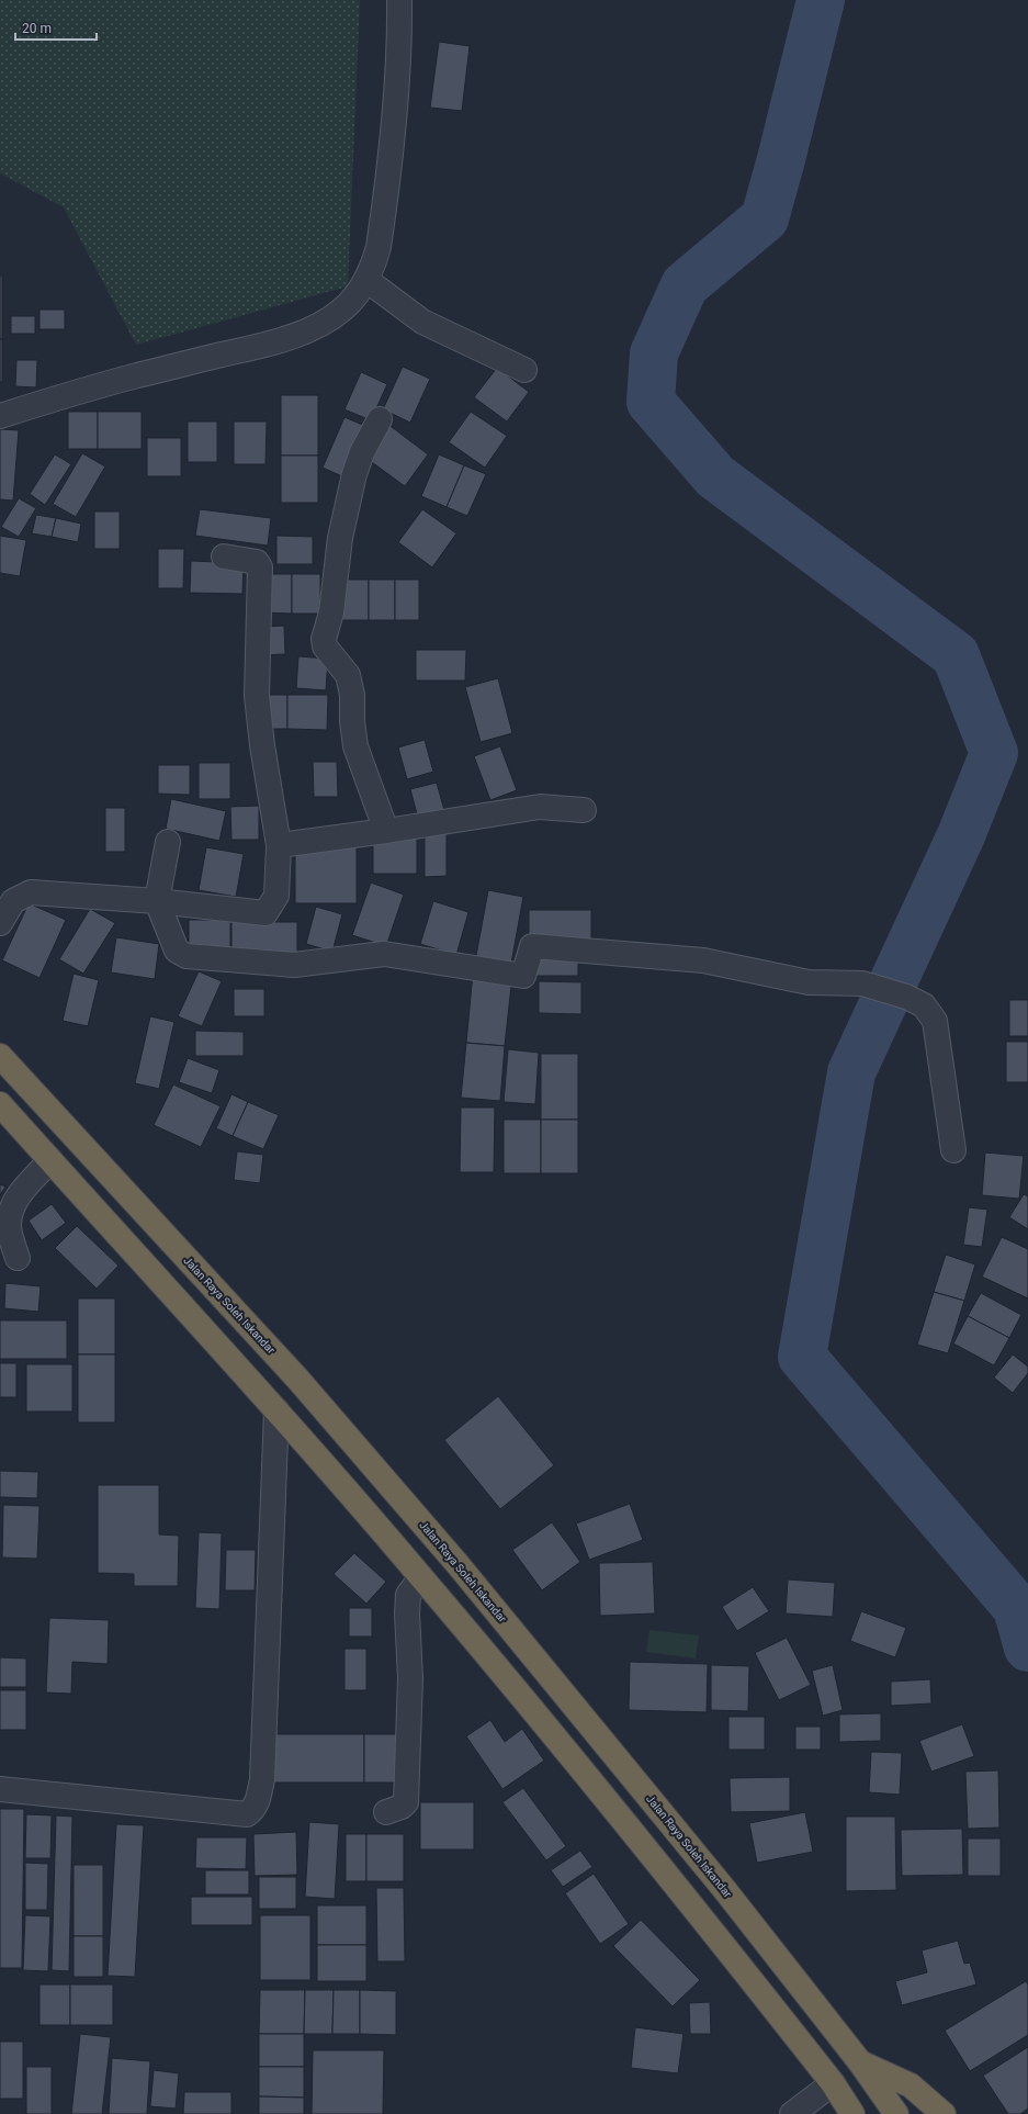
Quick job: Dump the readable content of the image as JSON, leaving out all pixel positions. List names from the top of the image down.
{
  "streets": {
    "highway": ["Jalan Raya Soleh Iskandar"]
  },
  "scale_bar": "20 m"
}
